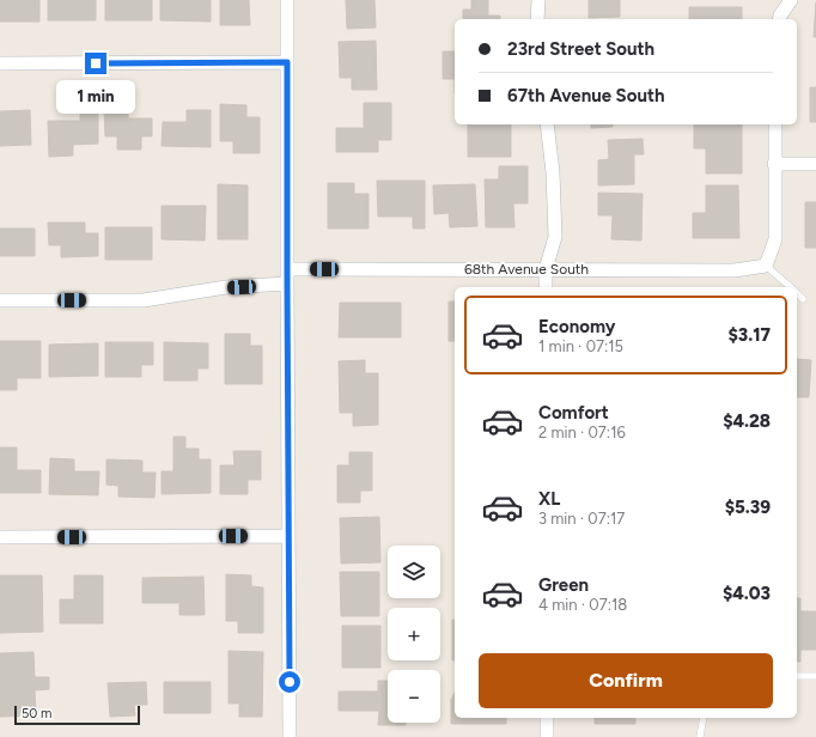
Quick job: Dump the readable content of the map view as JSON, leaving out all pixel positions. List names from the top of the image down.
{
  "streets": {
    "street": ["68th Avenue South"]
  },
  "scale_bar": "50 m",
  "page": {
    "banner": ["23rd Street South", "67th Avenue South"],
    "bubble": "1 min",
    "list": [
      {
        "name": "Economy",
        "note": "1 min · 07:15",
        "value": "$3.17"
      },
      {
        "name": "Comfort",
        "note": "2 min · 07:16",
        "value": "$4.28"
      },
      {
        "name": "XL",
        "note": "3 min · 07:17",
        "value": "$5.39"
      },
      {
        "name": "Green",
        "note": "4 min · 07:18",
        "value": "$4.03"
      }
    ],
    "map_buttons": ["+", "−"],
    "buttons": "Confirm",
    "scale": "50 m"
  }
}
